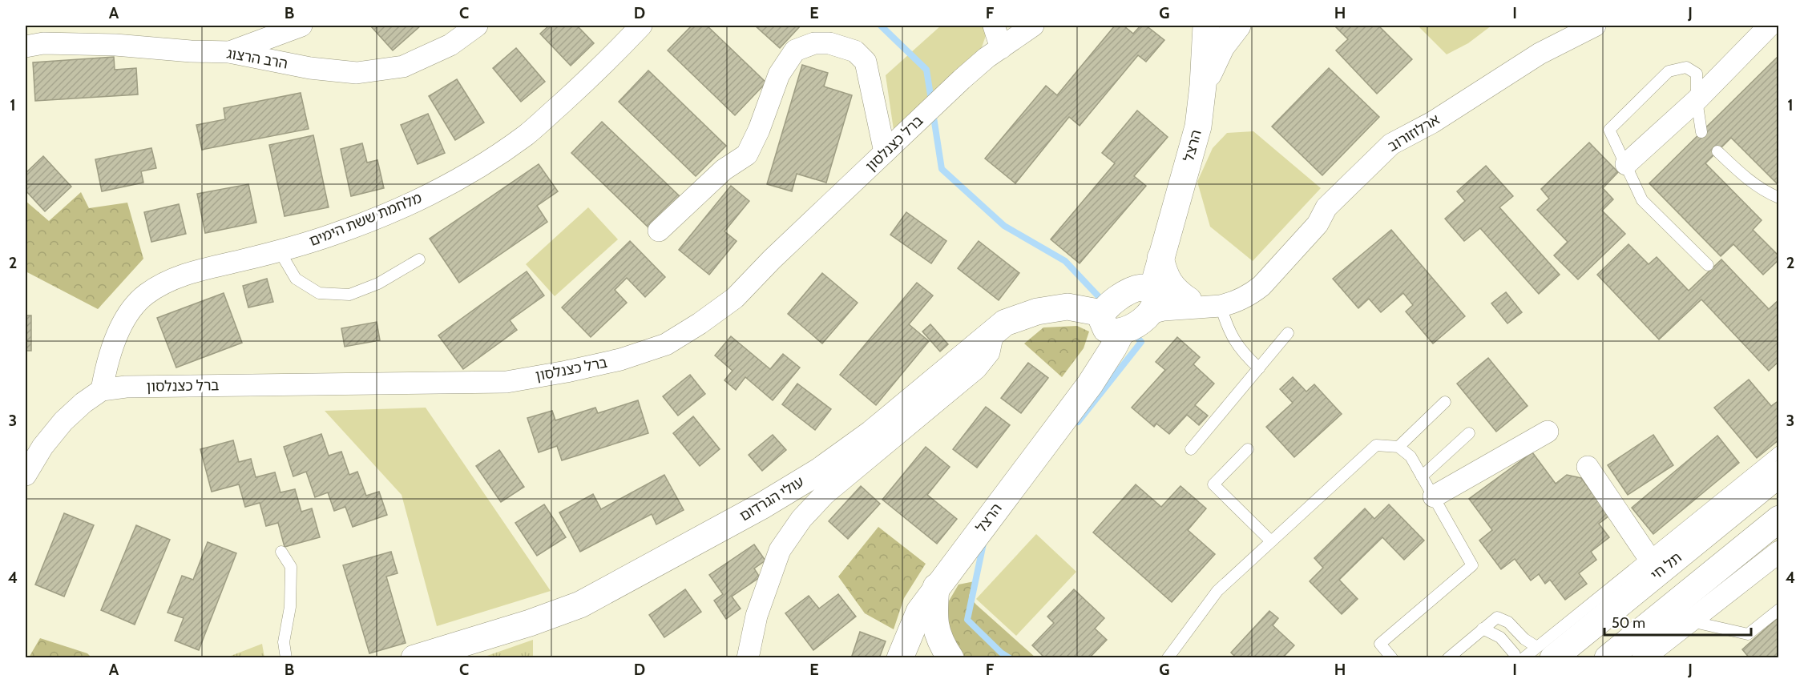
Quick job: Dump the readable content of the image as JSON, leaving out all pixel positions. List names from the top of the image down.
{
  "streets": {
    "main road": ["הרצל", "עולי הגרדום", "תל חי"],
    "street": [
      "הרב הרצוג",
      "ארלוזורוב",
      "ברל כצנלסון",
      "מלחמת ששת הימים"
    ]
  },
  "crossings": [
    ["ארלוזורוב", "הרצל"],
    ["ברל כצנלסון", "מלחמת ששת הימים"],
    ["הרצל", "עולי הגרדום"]
  ],
  "scale_bar": "50 m",
  "grid": {
    "columns": [
      "A",
      "B",
      "C",
      "D",
      "E",
      "F",
      "G",
      "H",
      "I",
      "J"
    ],
    "rows": [
      "1",
      "2",
      "3",
      "4"
    ]
  }
}
